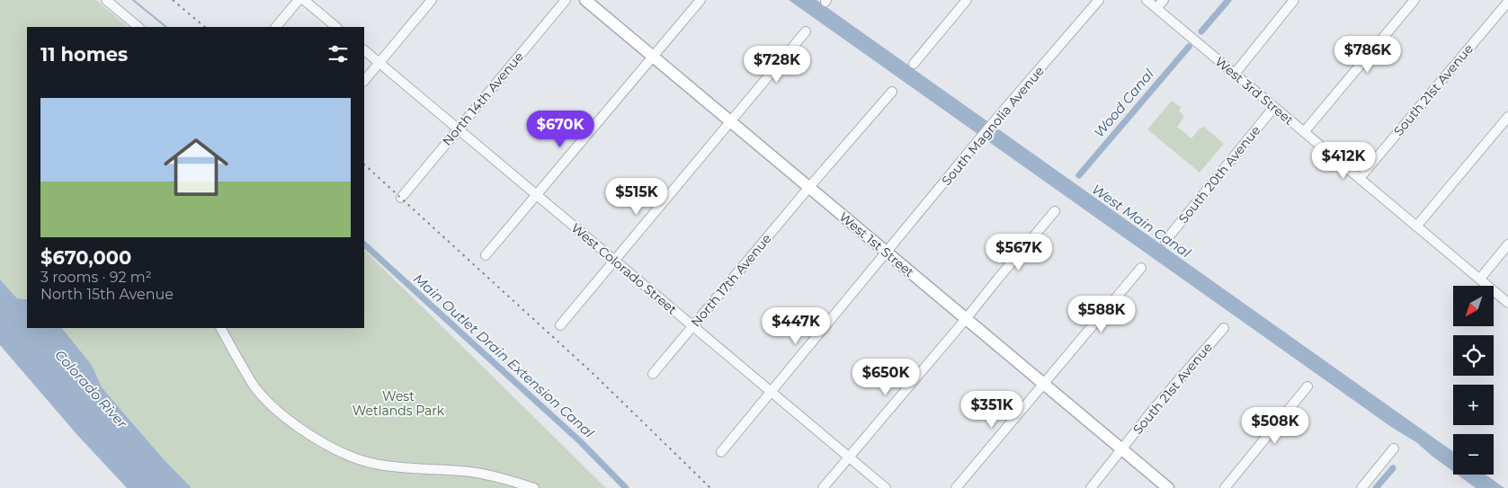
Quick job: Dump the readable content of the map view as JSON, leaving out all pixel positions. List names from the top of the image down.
{
  "streets": {
    "main road": ["West 1st Street"],
    "street": [
      "South 21st Avenue",
      "West 3rd Street",
      "North 14th Avenue",
      "South Magnolia Avenue",
      "South 20th Avenue",
      "West Colorado Street",
      "North 17th Avenue"
    ]
  },
  "crossings": [
    ["South 21st Avenue", "West 3rd Street"],
    ["South 21st Avenue", "West 1st Street"],
    ["West 3rd Street", "South 20th Avenue"],
    ["North 14th Avenue", "West Colorado Street"],
    ["South Magnolia Avenue", "West 1st Street"],
    ["South Magnolia Avenue", "West Colorado Street"],
    ["West 1st Street", "North 17th Avenue"],
    ["West Colorado Street", "North 17th Avenue"]
  ],
  "water": [
    "Wood Canal",
    "West Main Canal",
    "Main Outlet Drain Extension Canal",
    "Colorado River"
  ],
  "parks": ["West Wetlands Park"],
  "north": "bottom left",
  "page": {
    "heading": "11 homes",
    "price": [
      "$786K",
      "$728K",
      "$670K",
      "$412K",
      "$515K",
      "$567K",
      "$588K",
      "$447K",
      "$650K",
      "$351K",
      "$508K"
    ],
    "list": [
      {
        "name": "$670,000",
        "note": "3 rooms · 92 m² · North 15th Avenue"
      }
    ],
    "map_buttons": ["+", "−"]
  }
}
